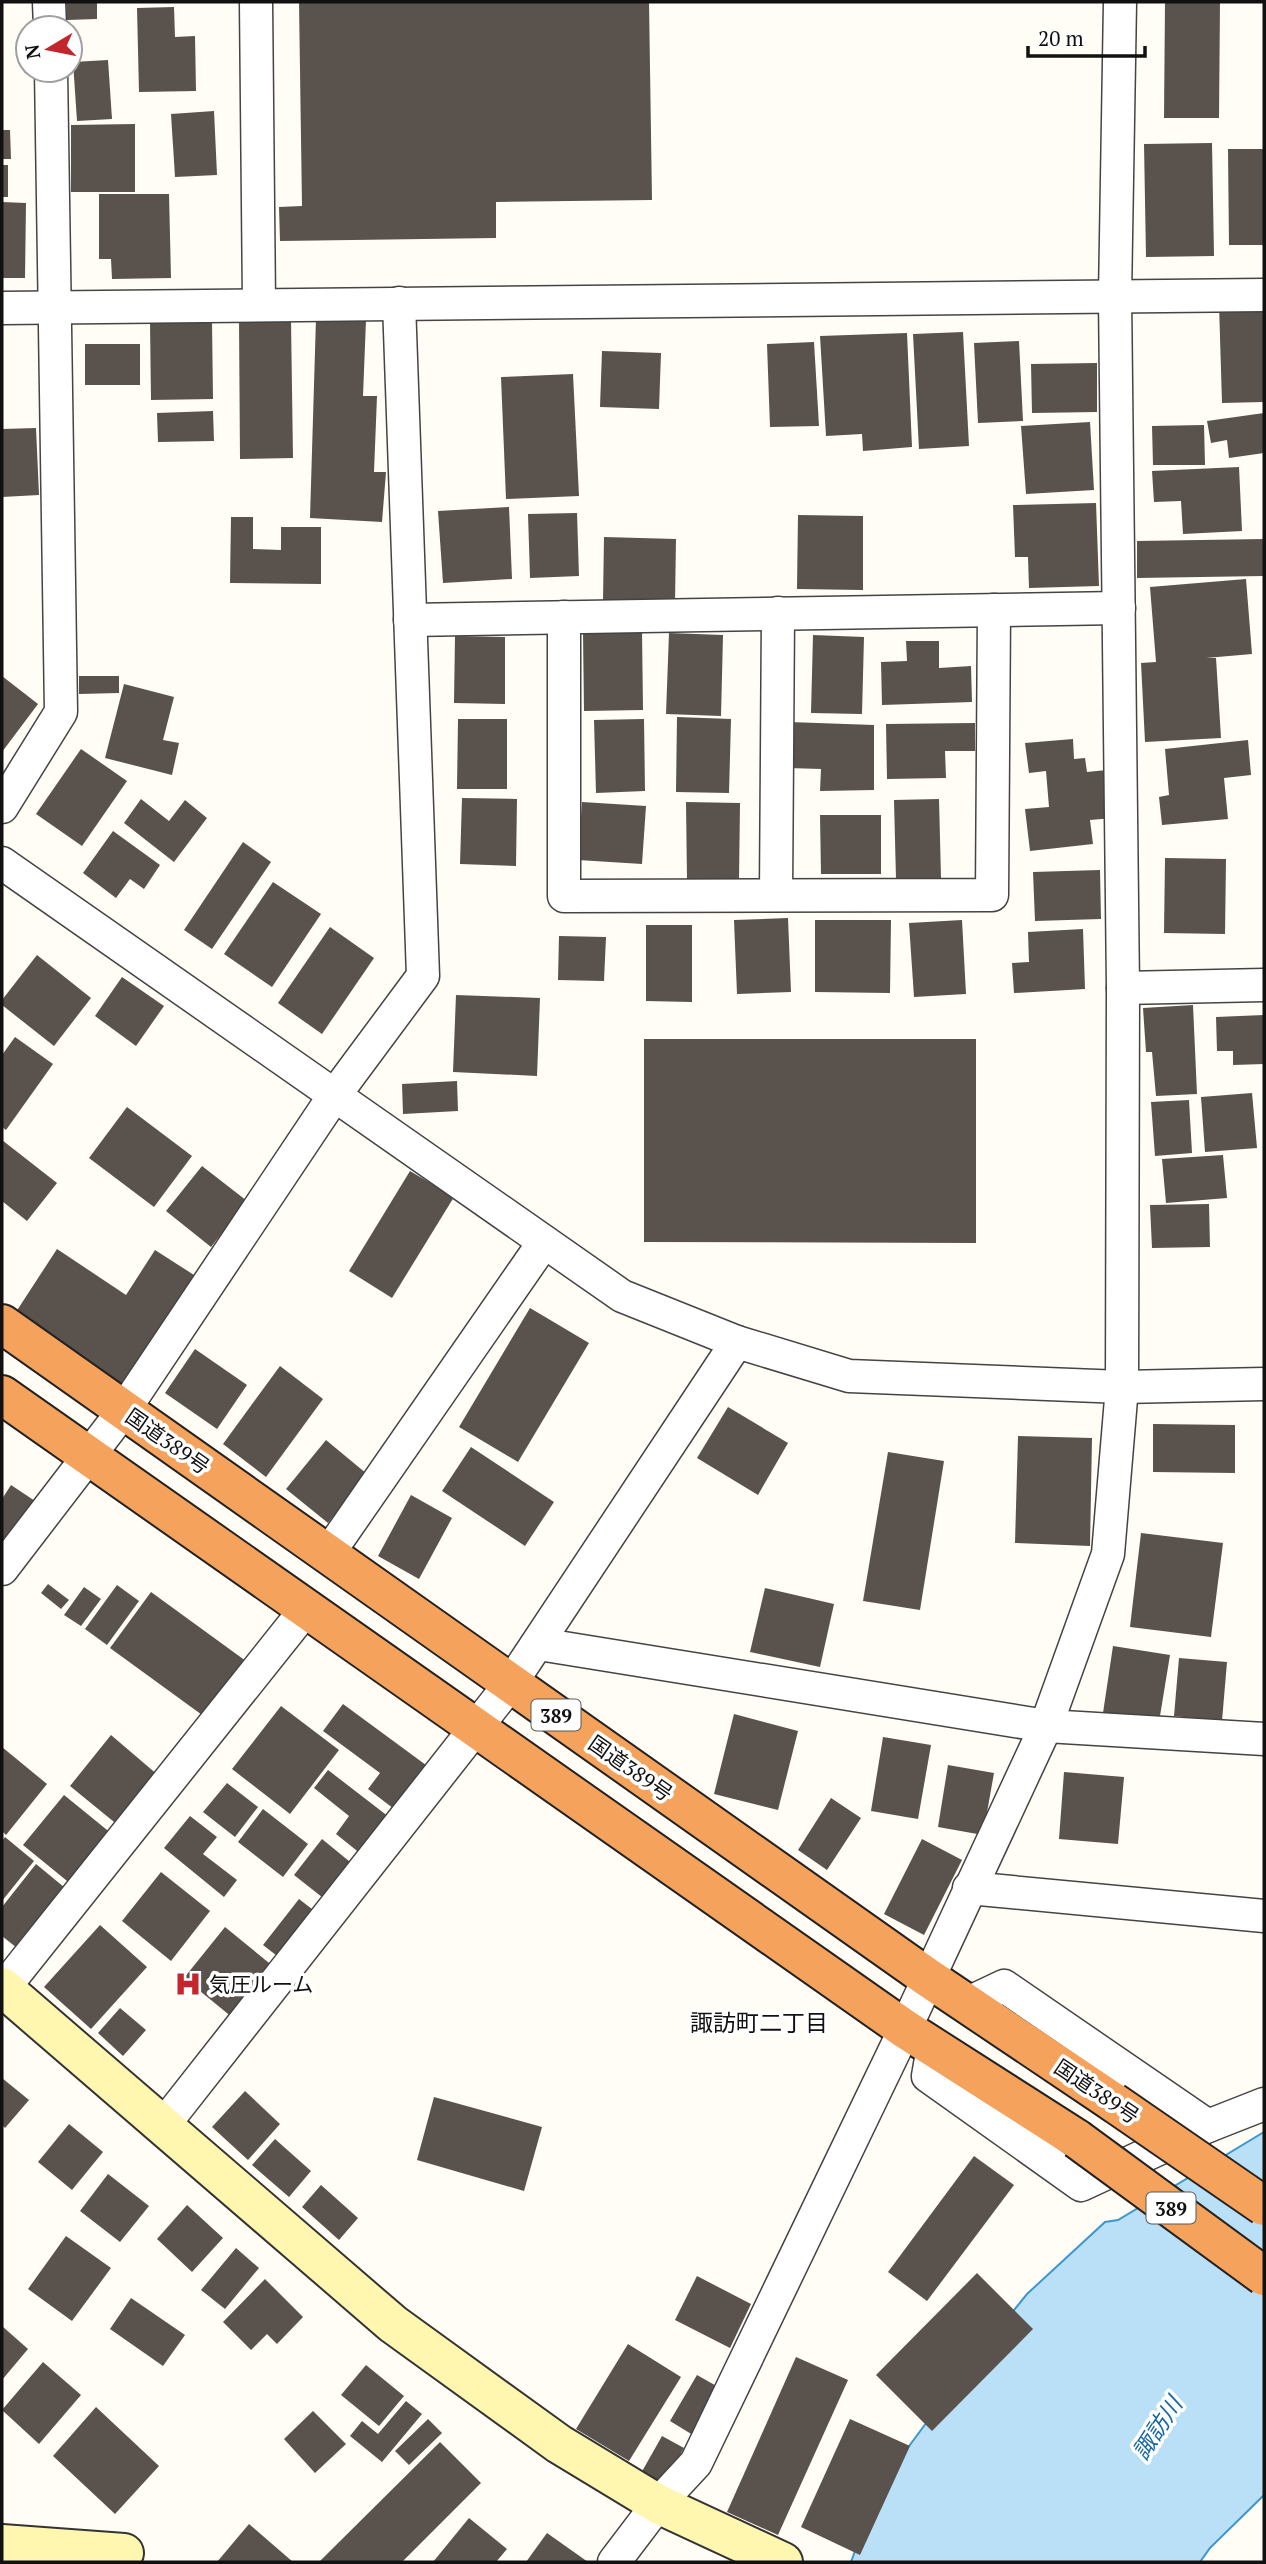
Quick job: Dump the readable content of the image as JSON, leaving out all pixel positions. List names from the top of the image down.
{
  "streets": {
    "highway": ["国道389号", "389"]
  },
  "districts": ["諏訪町二丁目"],
  "water": ["諏訪川"],
  "places": {
    "hospital": ["気圧ルーム"]
  },
  "scale_bar": "20 m",
  "north": "left"
}
